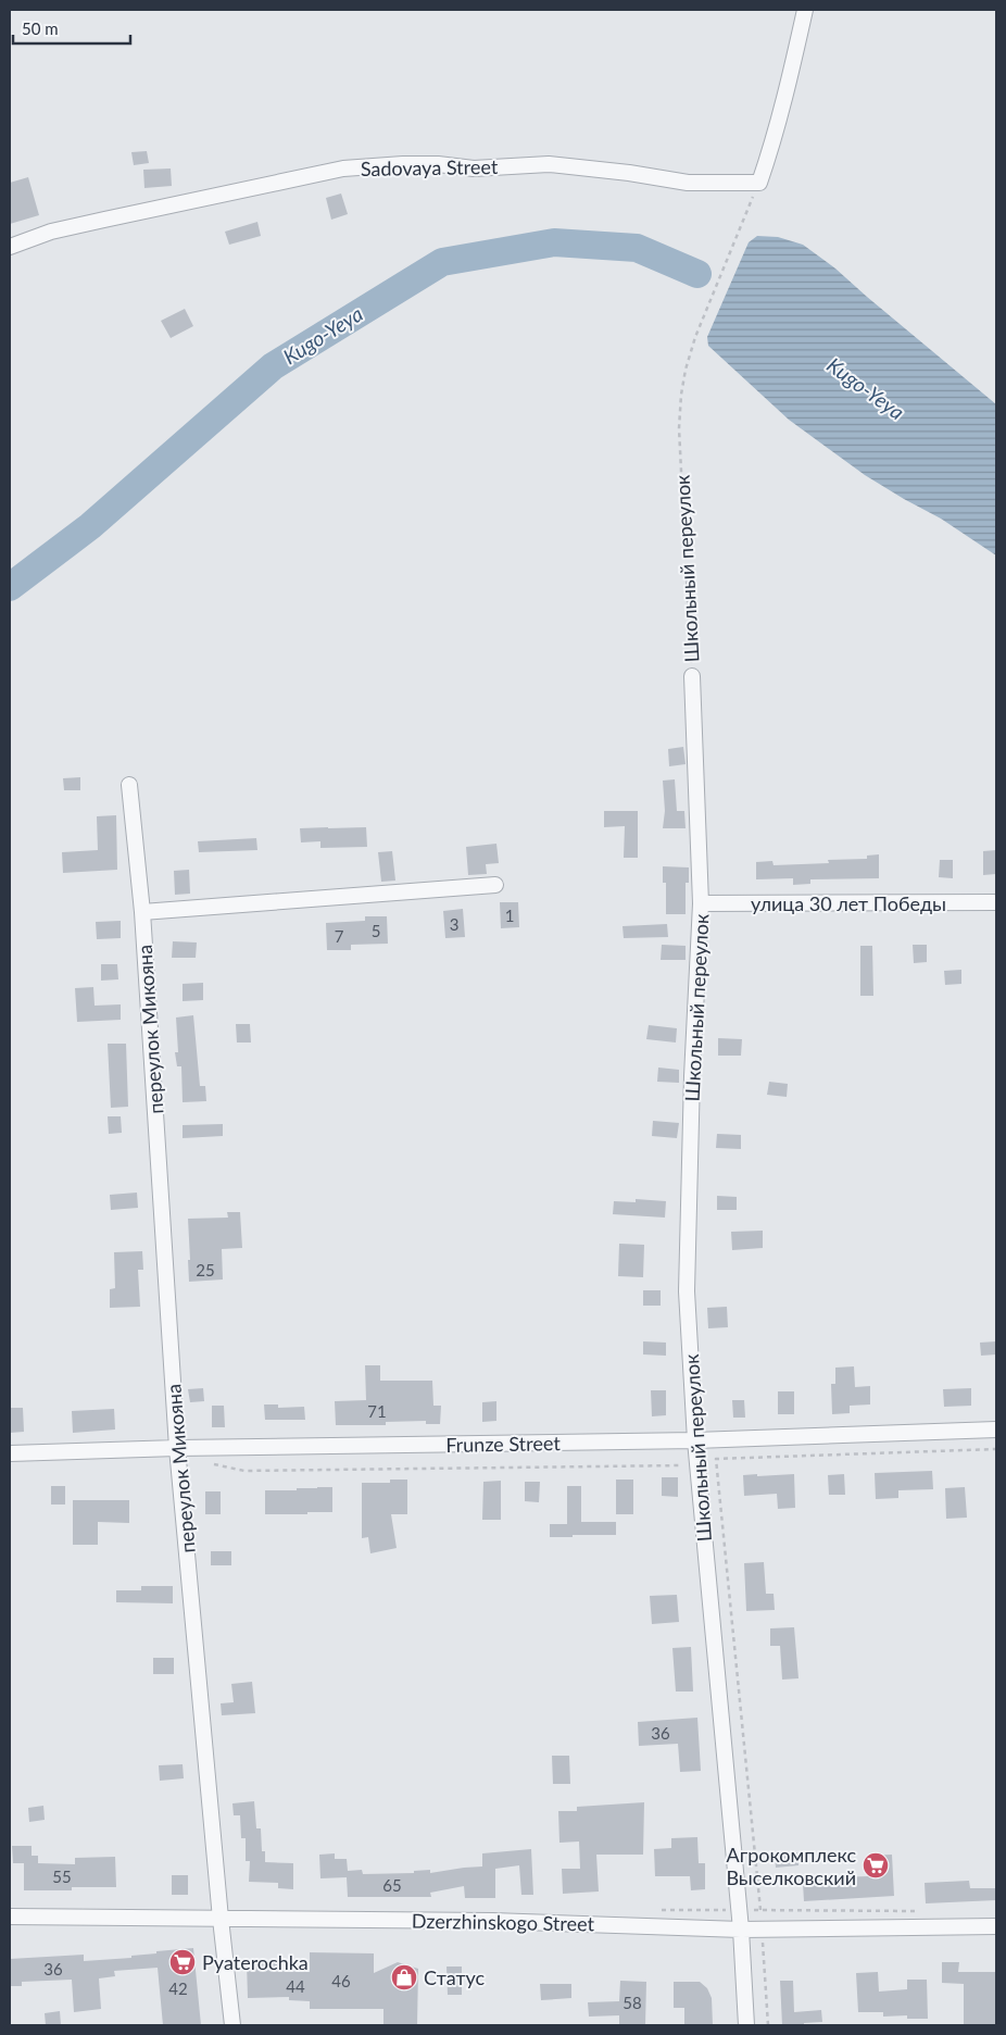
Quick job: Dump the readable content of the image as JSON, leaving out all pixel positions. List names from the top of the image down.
{
  "streets": {
    "street": [
      "Sadovaya Street",
      "Школьный переулок",
      "улица 30 лет Победы",
      "переулок Микояна",
      "Frunze Street",
      "Dzerzhinskogo Street"
    ]
  },
  "crossings": [
    ["Sadovaya Street", "Школьный переулок"],
    ["Школьный переулок", "улица 30 лет Победы"],
    ["Школьный переулок", "Frunze Street"],
    ["Школьный переулок", "Dzerzhinskogo Street"],
    ["переулок Микояна", "Frunze Street"],
    ["переулок Микояна", "Dzerzhinskogo Street"]
  ],
  "water": ["Kugo-Yeya"],
  "places": {
    "supermarket": ["Агрокомплекс Выселковский", "Pyaterochka"],
    "shop": ["Статус"]
  },
  "house_numbers": [
    "1",
    "3",
    "5",
    "7",
    "25",
    "71",
    "36",
    "55",
    "65",
    "36",
    "46",
    "44",
    "42",
    "58"
  ],
  "scale_bar": "50 m"
}
